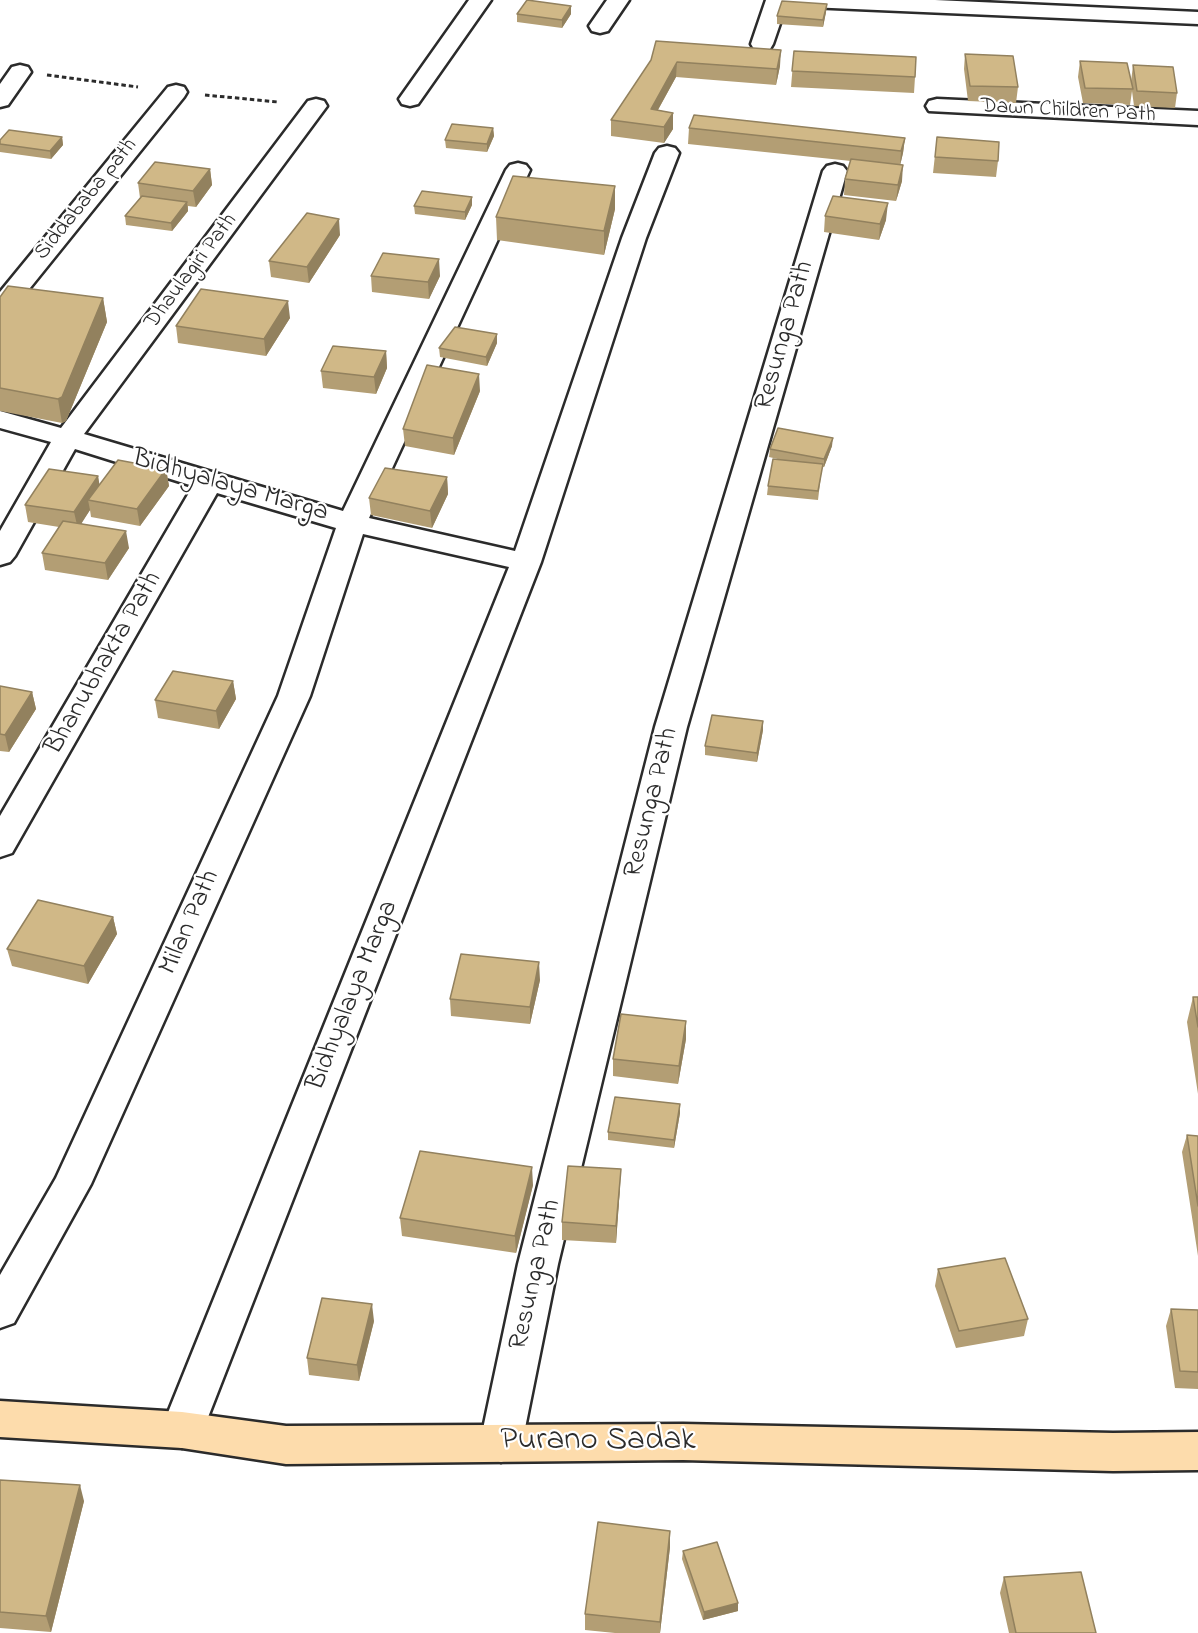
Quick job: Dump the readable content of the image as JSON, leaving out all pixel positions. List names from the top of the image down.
{
  "streets": {
    "main road": ["Purano Sadak"],
    "street": [
      "Dawn Children Path",
      "Siddababa path",
      "Dhaulagiri Path",
      "Resunga Path",
      "Bidhyalaya Marga",
      "Bhanubhakta Path",
      "Milan Path"
    ]
  },
  "crossings": [
    ["Dhaulagiri Path", "Bidhyalaya Marga"],
    ["Resunga Path", "Purano Sadak"],
    ["Bidhyalaya Marga", "Bhanubhakta Path"],
    ["Bidhyalaya Marga", "Milan Path"],
    ["Bidhyalaya Marga", "Purano Sadak"]
  ]
}
